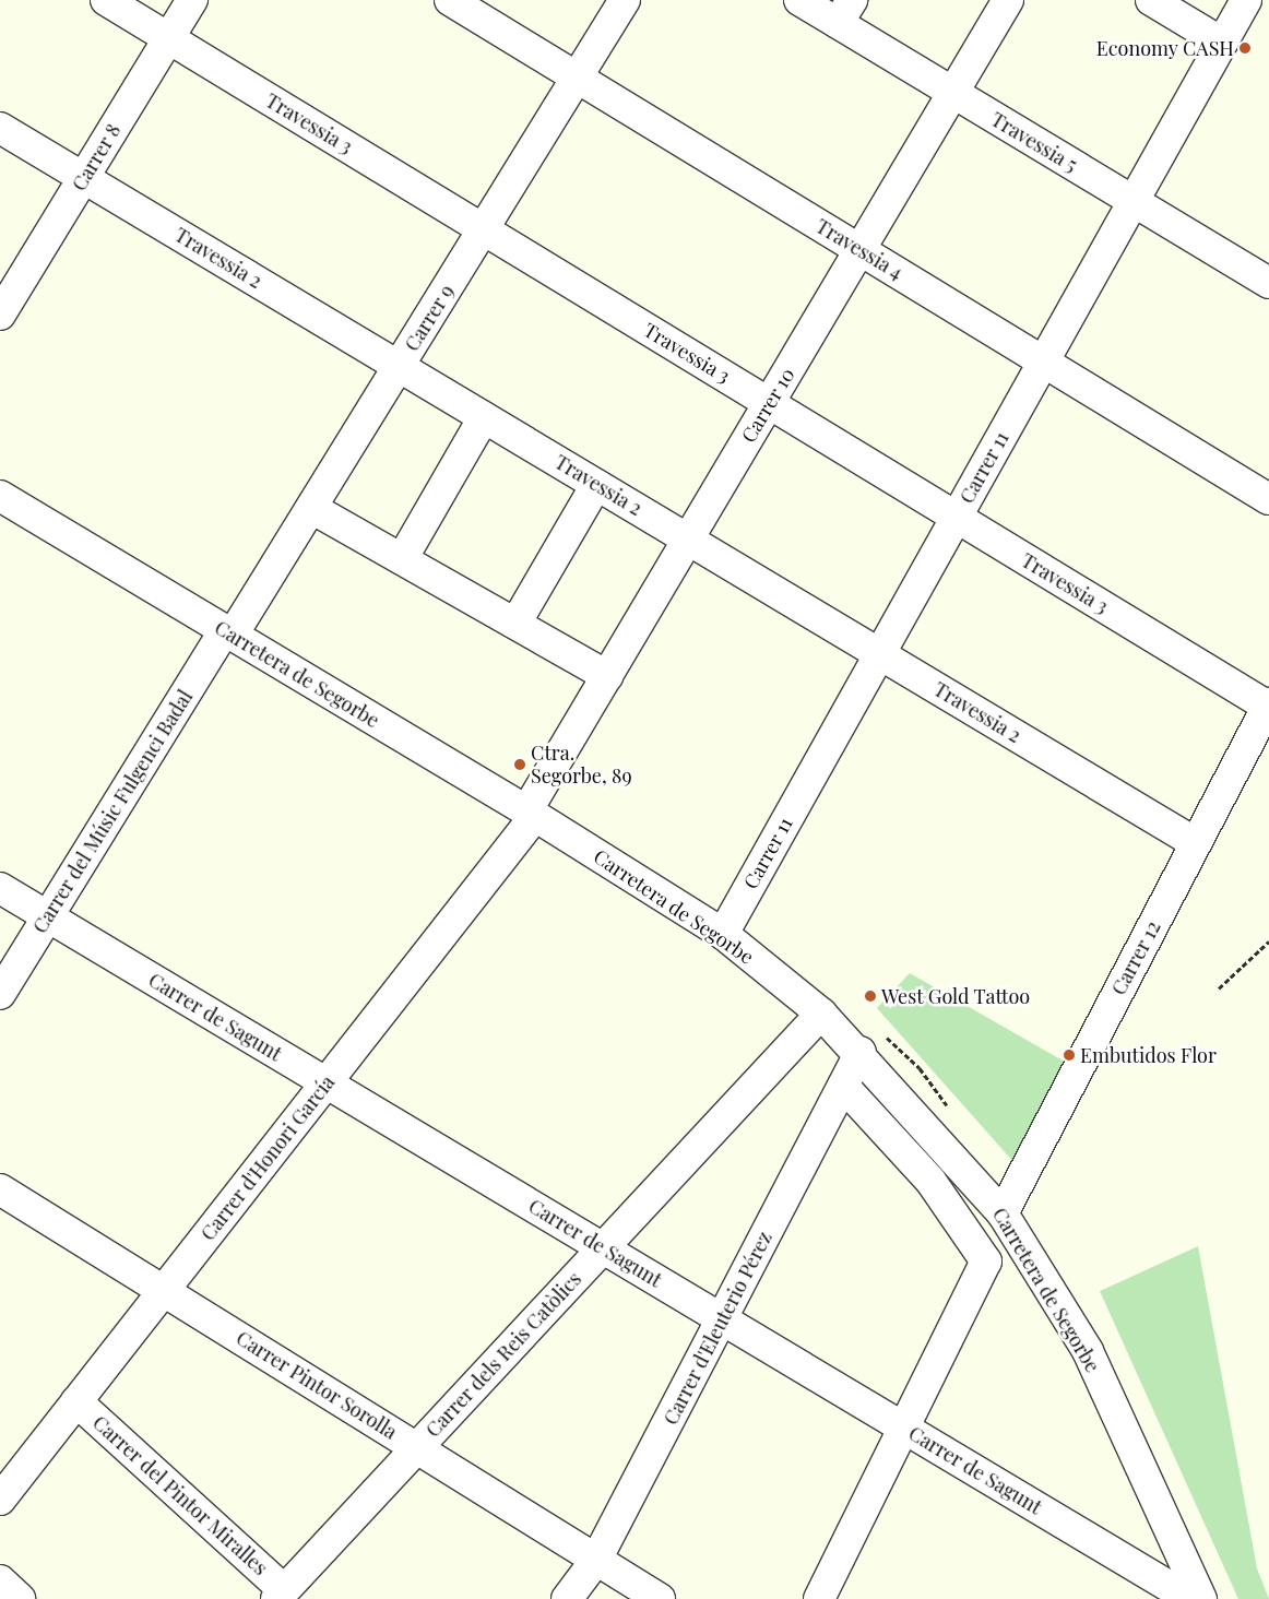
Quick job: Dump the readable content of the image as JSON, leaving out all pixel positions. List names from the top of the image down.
{
  "streets": {
    "street": [
      "Travessia 3",
      "Travessia 5",
      "Carrer 8",
      "Travessia 4",
      "Travessia 2",
      "Carrer 9",
      "Carrer 10",
      "Carrer 11",
      "Carretera de Segorbe",
      "Carrer del Músic Fulgenci Badal",
      "Carrer 12",
      "Carrer de Sagunt",
      "Carrer d'Honori García",
      "Carrer d'Eleuterio Pérez",
      "Carrer dels Reis Catòlics",
      "Carrer Pintor Sorolla",
      "Carrer del Pintor Miralles"
    ]
  },
  "crossings": [
    ["Travessia 3", "Carrer 8"],
    ["Travessia 3", "Carrer 9"],
    ["Travessia 3", "Carrer 10"],
    ["Travessia 3", "Carrer 11"],
    ["Travessia 3", "Carrer 12"],
    ["Travessia 5", "Carrer 10"],
    ["Travessia 5", "Carrer 11"],
    ["Carrer 8", "Travessia 2"],
    ["Travessia 4", "Carrer 9"],
    ["Travessia 4", "Carrer 10"],
    ["Travessia 4", "Carrer 11"],
    ["Travessia 2", "Carrer 9"],
    ["Travessia 2", "Carrer 10"],
    ["Travessia 2", "Carrer 11"],
    ["Travessia 2", "Carrer 12"],
    ["Carrer 9", "Carretera de Segorbe"],
    ["Carrer 9", "Carrer del Músic Fulgenci Badal"],
    ["Carrer 10", "Carretera de Segorbe"],
    ["Carrer 10", "Carrer d'Honori García"],
    ["Carrer 11", "Carretera de Segorbe"],
    ["Carretera de Segorbe", "Carrer del Músic Fulgenci Badal"],
    ["Carretera de Segorbe", "Carrer 12"],
    ["Carretera de Segorbe", "Carrer de Sagunt"],
    ["Carretera de Segorbe", "Carrer d'Honori García"],
    ["Carretera de Segorbe", "Carrer d'Eleuterio Pérez"],
    ["Carretera de Segorbe", "Carrer dels Reis Catòlics"],
    ["Carrer del Músic Fulgenci Badal", "Carrer de Sagunt"],
    ["Carrer de Sagunt", "Carrer d'Honori García"],
    ["Carrer de Sagunt", "Carrer d'Eleuterio Pérez"],
    ["Carrer de Sagunt", "Carrer dels Reis Catòlics"],
    ["Carrer d'Honori García", "Carrer Pintor Sorolla"],
    ["Carrer d'Honori García", "Carrer del Pintor Miralles"],
    ["Carrer d'Eleuterio Pérez", "Carrer Pintor Sorolla"],
    ["Carrer dels Reis Catòlics", "Carrer Pintor Sorolla"],
    ["Carrer dels Reis Catòlics", "Carrer del Pintor Miralles"]
  ],
  "places": [
    "Economy CASH",
    "Ctra. Segorbe, 89",
    "West Gold Tattoo",
    "Embutidos Flor"
  ]
}
